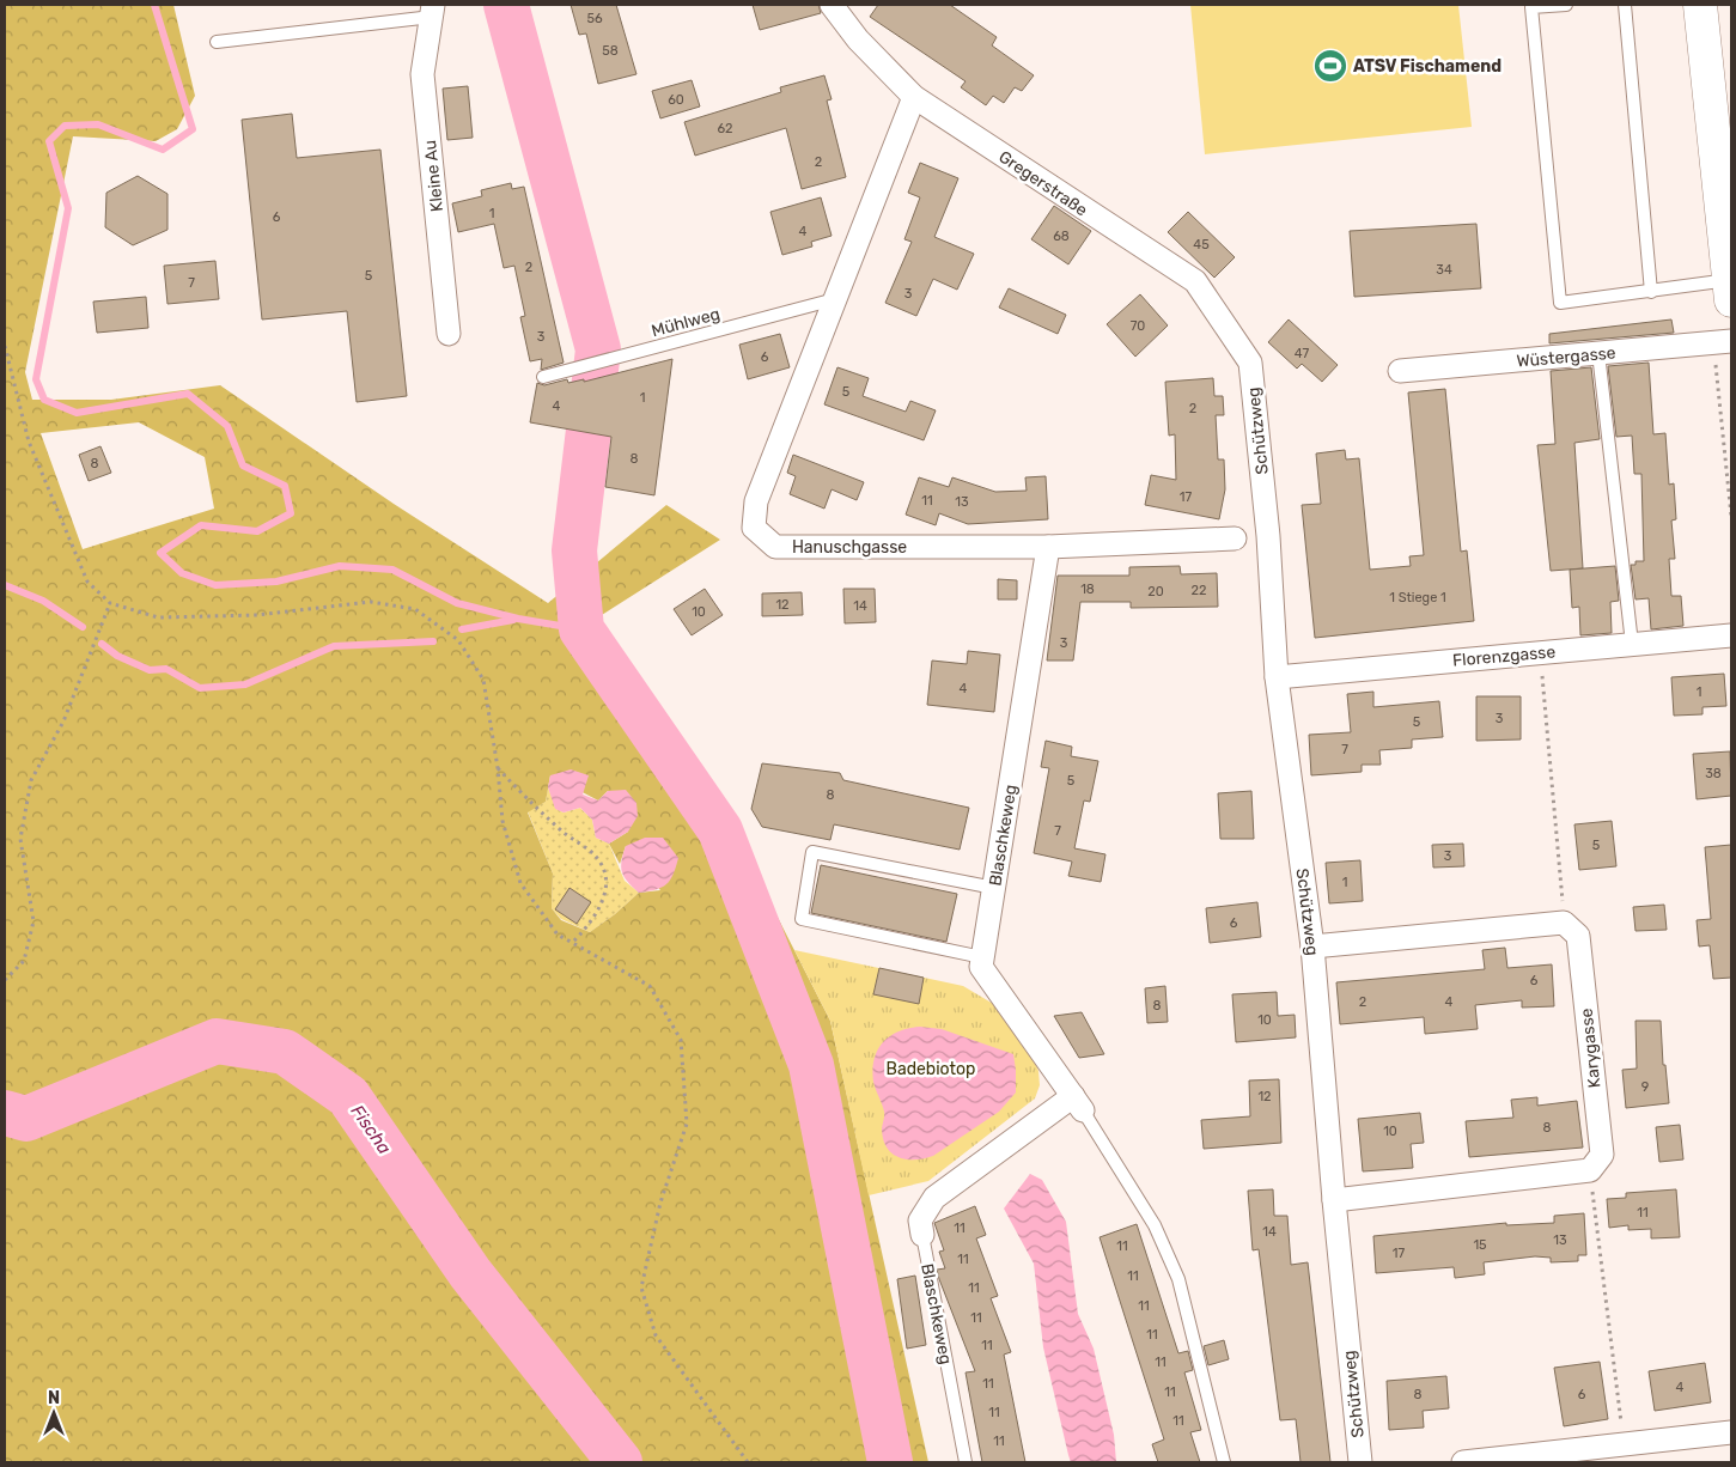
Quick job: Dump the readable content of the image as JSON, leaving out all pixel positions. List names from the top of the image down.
{
  "streets": {
    "street": [
      "Kleine Au",
      "Gregerstraße",
      "Wüstergasse",
      "Schützweg",
      "Hanuschgasse",
      "Florenzgasse",
      "Blaschkeweg",
      "Karygasse"
    ],
    "lane": ["Mühlweg"]
  },
  "crossings": [
    ["Gregerstraße", "Schützweg"],
    ["Gregerstraße", "Hanuschgasse"],
    ["Mühlweg", "Hanuschgasse"],
    ["Schützweg", "Florenzgasse"],
    ["Hanuschgasse", "Blaschkeweg"]
  ],
  "water": ["Fischa"],
  "parks": ["Badebiotop"],
  "places": {
    "sports": ["ATSV Fischamend"]
  },
  "house_numbers": [
    "56",
    "58",
    "60",
    "62",
    "2",
    "1",
    "6",
    "4",
    "68",
    "45",
    "2",
    "34",
    "5",
    "7",
    "3",
    "70",
    "3",
    "47",
    "6",
    "5",
    "1",
    "4",
    "2",
    "8",
    "8",
    "17",
    "11",
    "13",
    "18",
    "22",
    "20",
    "1 Stiege 1",
    "12",
    "14",
    "10",
    "3",
    "4",
    "1",
    "3",
    "5",
    "7",
    "38",
    "5",
    "8",
    "7",
    "5",
    "3",
    "1",
    "6",
    "6",
    "2",
    "4",
    "8",
    "10",
    "9",
    "12",
    "8",
    "10",
    "11",
    "11",
    "14",
    "13",
    "15",
    "11",
    "17",
    "11",
    "11",
    "11",
    "11",
    "11",
    "11",
    "11",
    "11",
    "11",
    "4",
    "11",
    "8",
    "6",
    "11",
    "11",
    "11"
  ],
  "north": "top"
}
